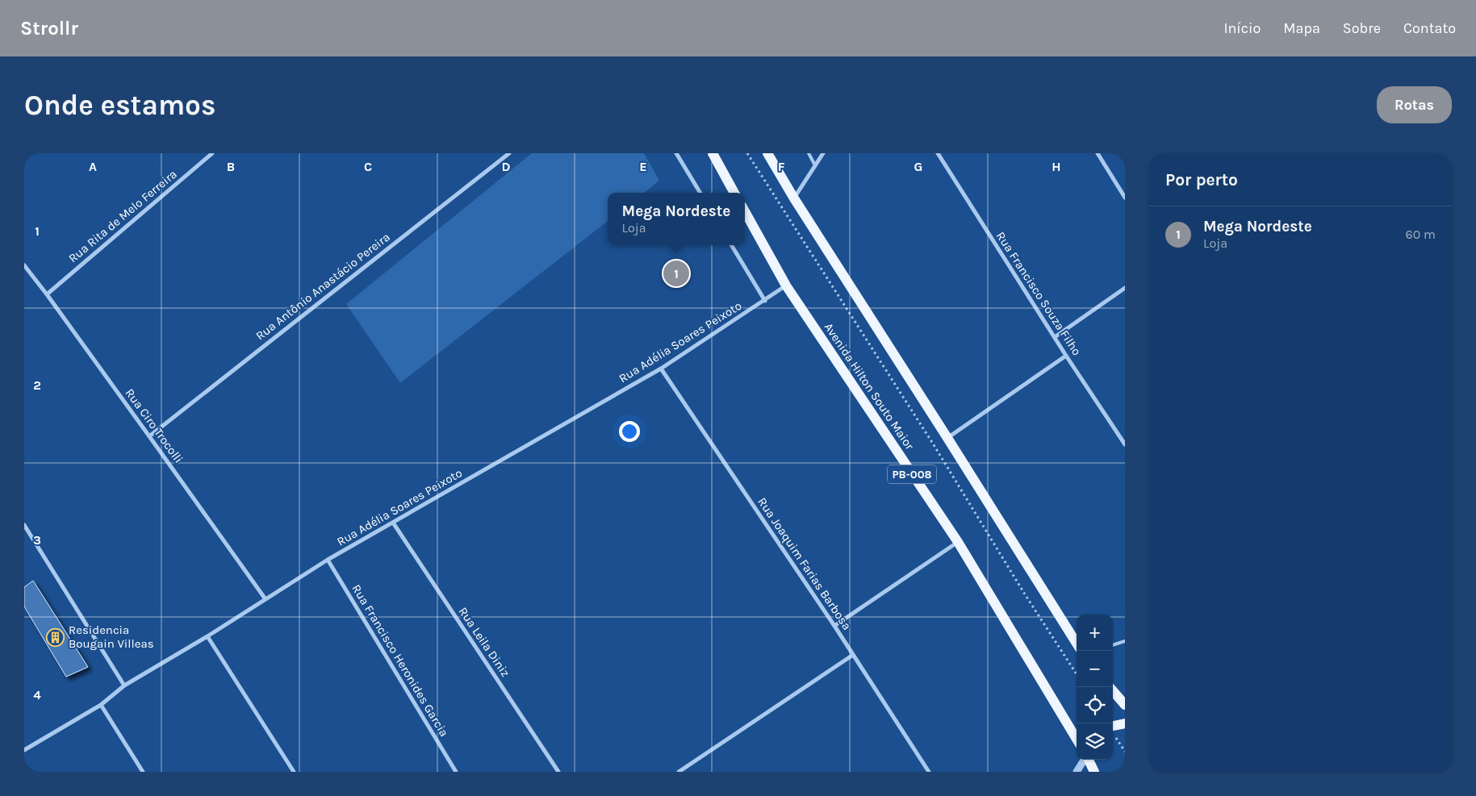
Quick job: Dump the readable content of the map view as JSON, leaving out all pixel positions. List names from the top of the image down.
{
  "streets": {
    "main road": ["Avenida Hilton Souto Maior", "PB-008"],
    "street": [
      "Rua Rita de Melo Ferreira",
      "Rua Antônio Anastácio Pereira",
      "Rua Francisco Souza Filho",
      "Rua Adélia Soares Peixoto",
      "Rua Ciro Trocolli",
      "Rua Joaquim Farias Barbosa",
      "Rua Leila Diniz",
      "Rua Francisco Heronides Garcia"
    ]
  },
  "crossings": [
    ["Rua Rita de Melo Ferreira", "Rua Ciro Trocolli"],
    ["Rua Antônio Anastácio Pereira", "Rua Ciro Trocolli"],
    ["Rua Adélia Soares Peixoto", "Avenida Hilton Souto Maior"],
    ["Rua Adélia Soares Peixoto", "Rua Ciro Trocolli"],
    ["Rua Adélia Soares Peixoto", "Rua Joaquim Farias Barbosa"],
    ["Rua Adélia Soares Peixoto", "Rua Leila Diniz"],
    ["Rua Adélia Soares Peixoto", "Rua Francisco Heronides Garcia"]
  ],
  "places": {
    "building": ["Residencia Bougain Villeas"]
  },
  "page": {
    "header": "Strollr",
    "nav": [
      "Início",
      "Mapa",
      "Sobre",
      "Contato"
    ],
    "buttons": "Rotas",
    "title": "Onde estamos",
    "heading": "Por perto",
    "popup": ["Mega Nordeste", "Loja"],
    "list": [
      {
        "mark": "1",
        "name": "Mega Nordeste",
        "note": "Loja",
        "value": "60 m"
      }
    ],
    "pins": "1",
    "map_buttons": ["+", "−"]
  },
  "grid": {
    "columns": [
      "A",
      "B",
      "C",
      "D",
      "E",
      "F",
      "G",
      "H"
    ],
    "rows": [
      "1",
      "2",
      "3",
      "4"
    ]
  }
}
